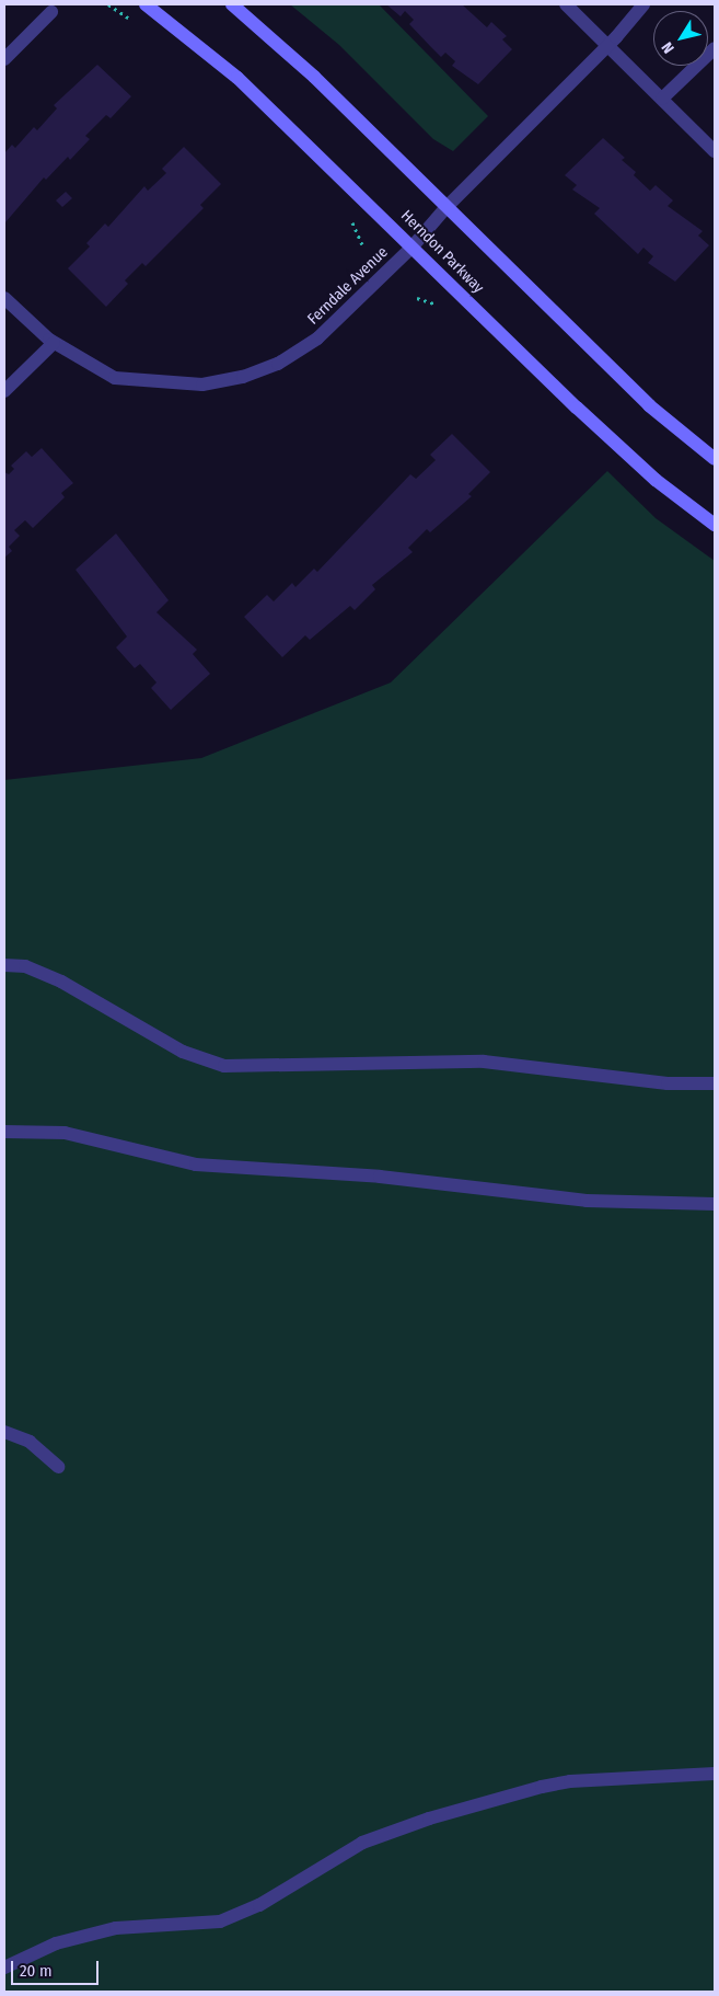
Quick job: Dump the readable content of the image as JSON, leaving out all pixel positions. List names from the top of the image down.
{
  "streets": {
    "main road": ["Herndon Parkway"],
    "street": ["Ferndale Avenue"]
  },
  "crossings": [
    ["Herndon Parkway", "Ferndale Avenue"]
  ],
  "scale_bar": "20 m",
  "north": "bottom left"
}
